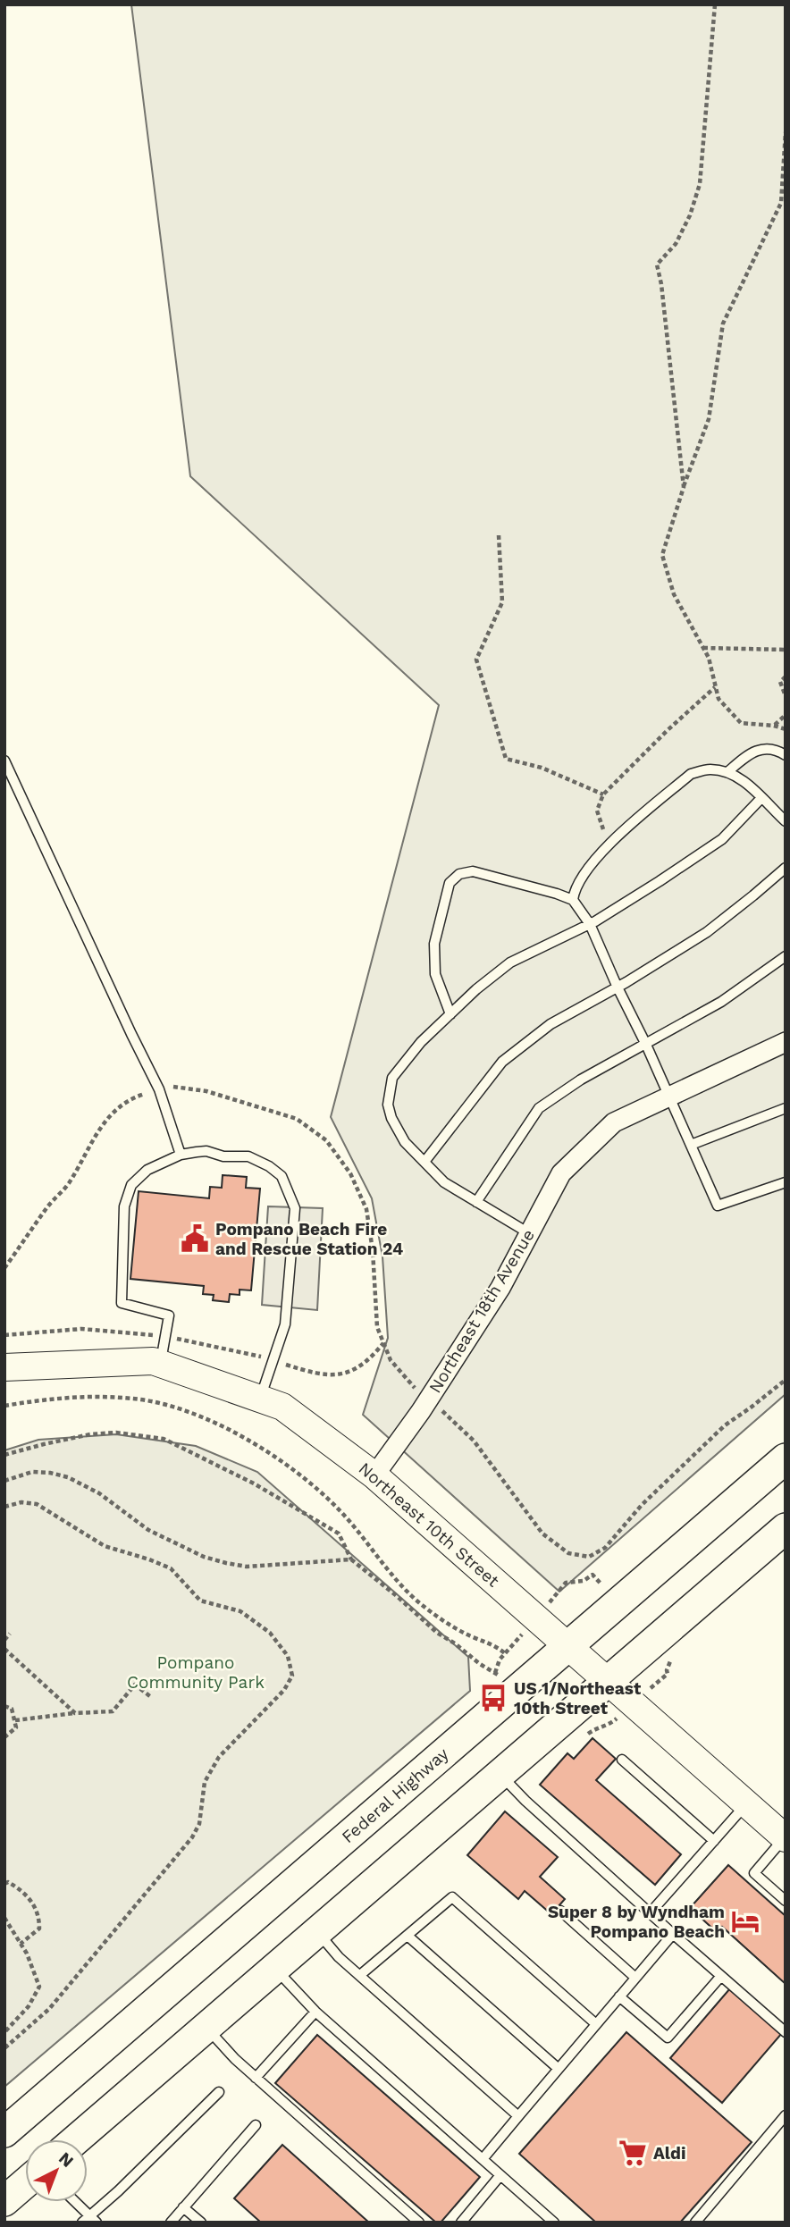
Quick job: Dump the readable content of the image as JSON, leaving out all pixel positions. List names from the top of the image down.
{
  "streets": {
    "main road": ["Federal Highway"],
    "street": ["Northeast 18th Avenue", "Northeast 10th Street"]
  },
  "crossings": [
    ["Northeast 18th Avenue", "Northeast 10th Street"],
    ["Northeast 10th Street", "Federal Highway"]
  ],
  "parks": ["Pompano Community Park"],
  "places": {
    "public building": ["Pompano Beach Fire and Rescue Station 24"],
    "bus stop": ["US 1/Northeast 10th Street"],
    "hotel": ["Super 8 by Wyndham Pompano Beach"],
    "supermarket": ["Aldi"]
  },
  "north": "top right"
}
